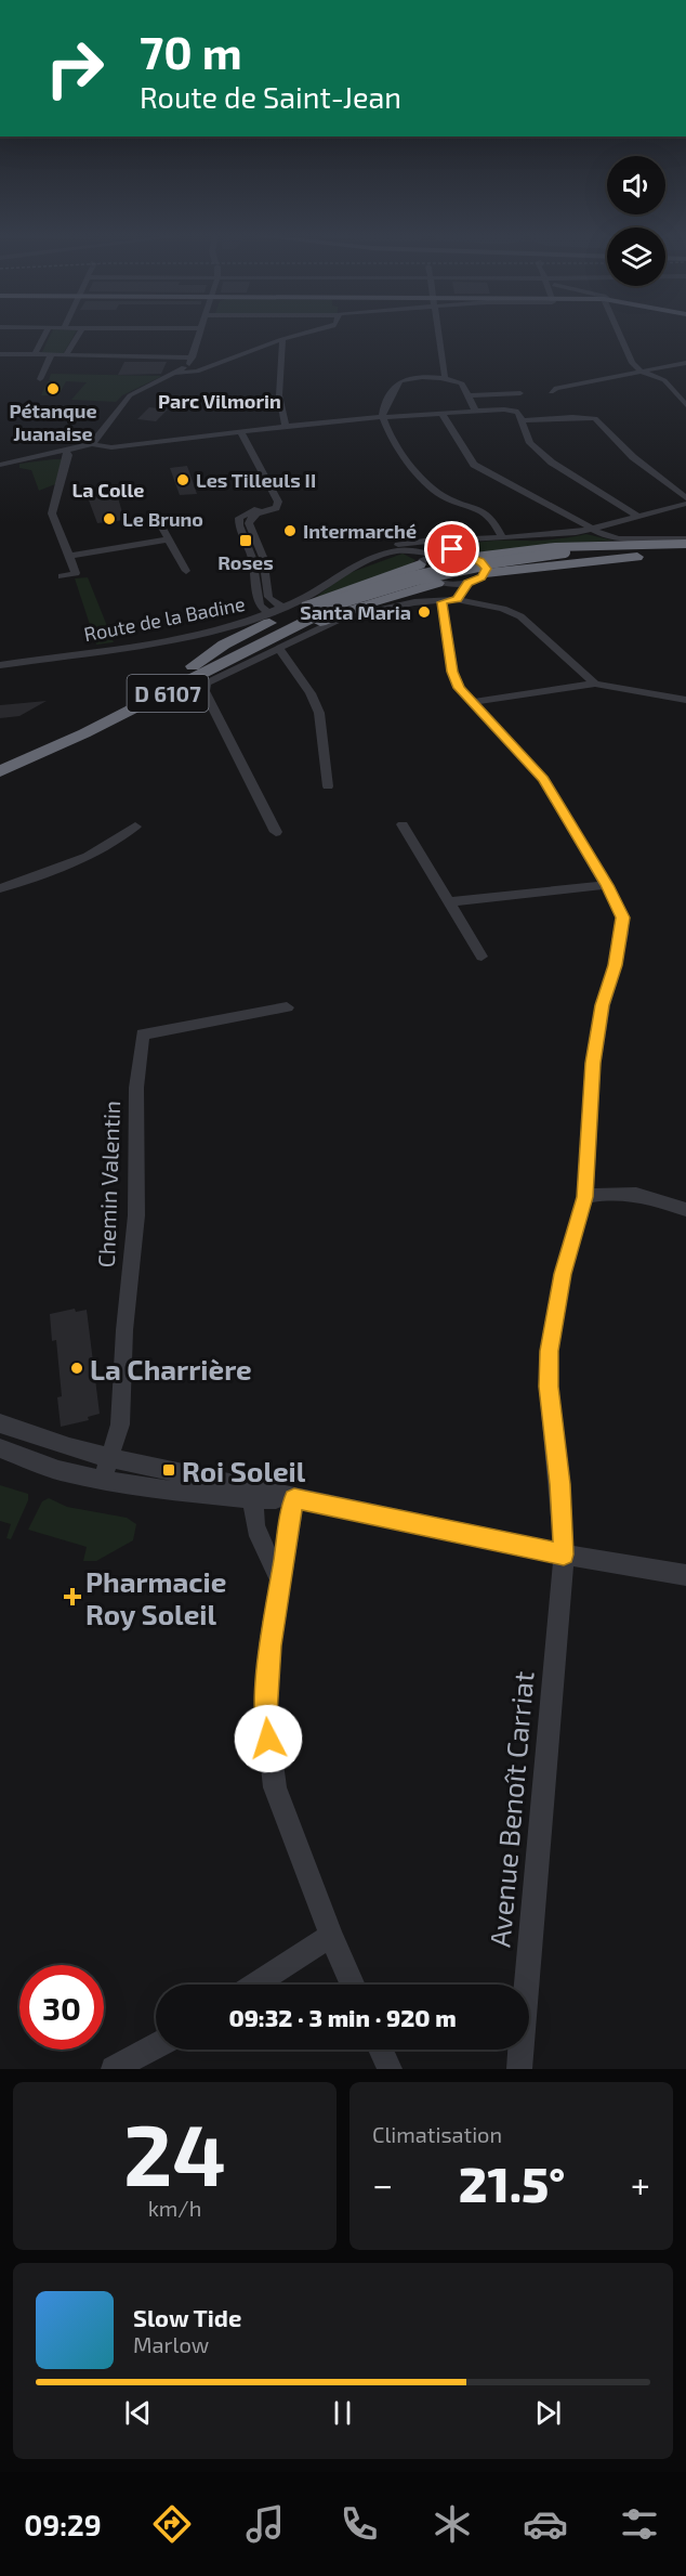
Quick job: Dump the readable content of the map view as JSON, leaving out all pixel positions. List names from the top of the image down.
{
  "streets": {
    "highway": ["D 6107"],
    "street": ["Route de la Badine", "Chemin Valentin", "Avenue Benoît Carriat"]
  },
  "districts": ["Parc Vilmorin", "La Colle"],
  "places": {
    "other": [
      "Pétanque Juanaise",
      "Les Tilleuls II",
      "Le Bruno",
      "Intermarché",
      "Santa Maria",
      "La Charrière"
    ],
    "transit": ["Roses", "Roi Soleil"],
    "health": ["Pharmacie Roy Soleil"]
  },
  "page": {
    "turn": ["70 m", "Route de Saint-Jean"],
    "limit": "30",
    "trip": "09:32 · 3 min · 920 m",
    "tile": [
      ["24", "km/h"],
      "Climatisation"
    ],
    "heat": ["−", "21.5°", "+"],
    "song": ["Slow Tide", "Marlow"],
    "tabs": "09:29"
  }
}
